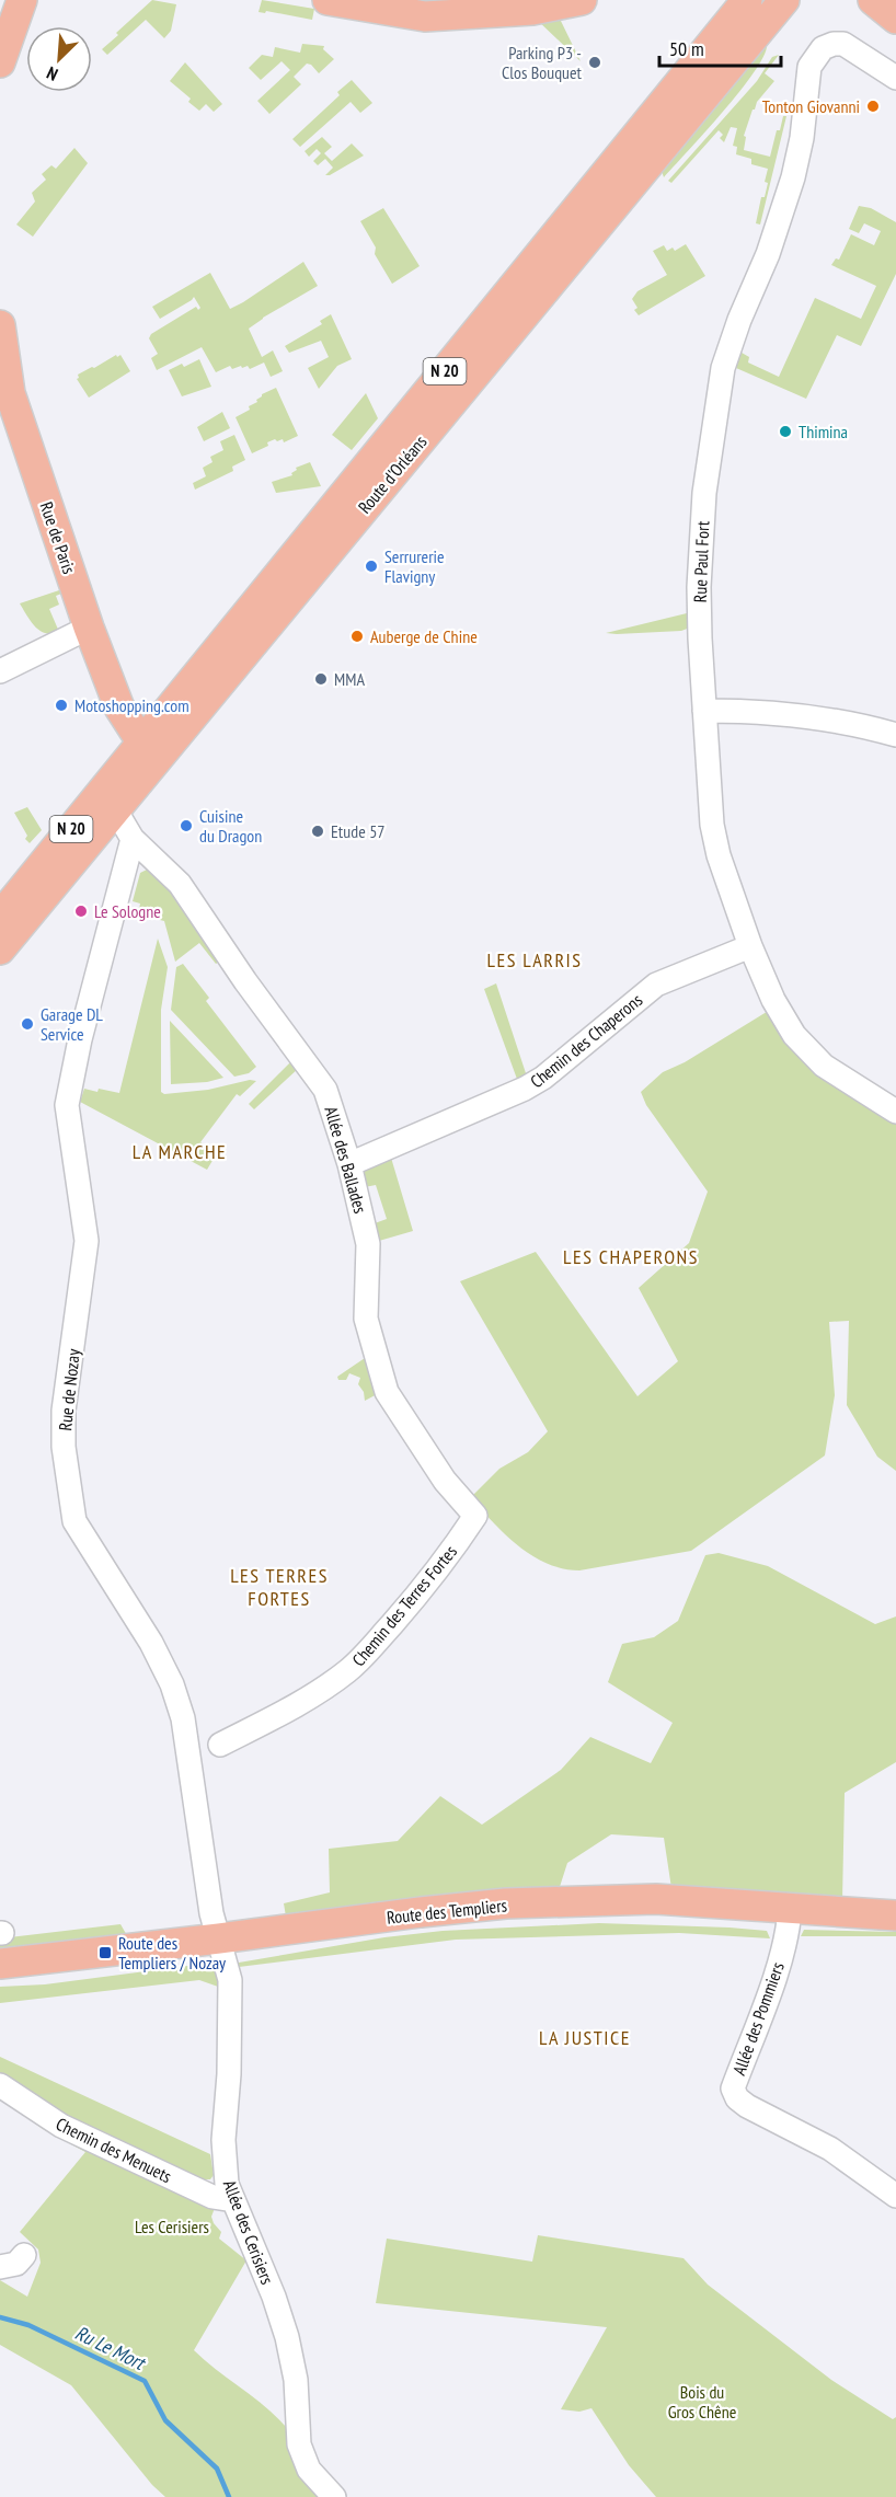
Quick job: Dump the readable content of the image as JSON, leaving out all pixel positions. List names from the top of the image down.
{
  "streets": {
    "main road": [
      "N 20",
      "Route d'Orléans",
      "Rue de Paris",
      "Route des Templiers"
    ],
    "street": [
      "Rue Paul Fort",
      "Chemin des Chaperons",
      "Allée des Ballades",
      "Rue de Nozay",
      "Chemin des Terres Fortes",
      "Allée des Pommiers",
      "Chemin des Menuets",
      "Allée des Cerisiers"
    ]
  },
  "crossings": [
    ["Route d'Orléans", "Rue de Paris"],
    ["Rue Paul Fort", "Chemin des Chaperons"],
    ["Chemin des Chaperons", "Allée des Ballades"],
    ["Allée des Ballades", "Rue de Nozay"],
    ["Allée des Ballades", "Chemin des Terres Fortes"],
    ["Rue de Nozay", "Route des Templiers"],
    ["Rue de Nozay", "Allée des Cerisiers"],
    ["Route des Templiers", "Allée des Pommiers"],
    ["Route des Templiers", "Allée des Cerisiers"],
    ["Chemin des Menuets", "Allée des Cerisiers"]
  ],
  "districts": [
    "LES LARRIS",
    "LA MARCHE",
    "LES CHAPERONS",
    "LES TERRES FORTES",
    "LA JUSTICE"
  ],
  "water": ["Ru Le Mort"],
  "parks": ["Les Cerisiers", "Bois du Gros Chêne"],
  "places": {
    "other": [
      "Parking P3 - Clos Bouquet",
      "Tonton Giovanni",
      "Thimina",
      "Serrurerie Flavigny",
      "Auberge de Chine",
      "MMA",
      "Motoshopping.com",
      "Cuisine du Dragon",
      "Etude 57",
      "Le Sologne",
      "Garage DL Service"
    ],
    "transit": ["Route des Templiers / Nozay"]
  },
  "scale_bar": "50 m",
  "north": "bottom left"
}
